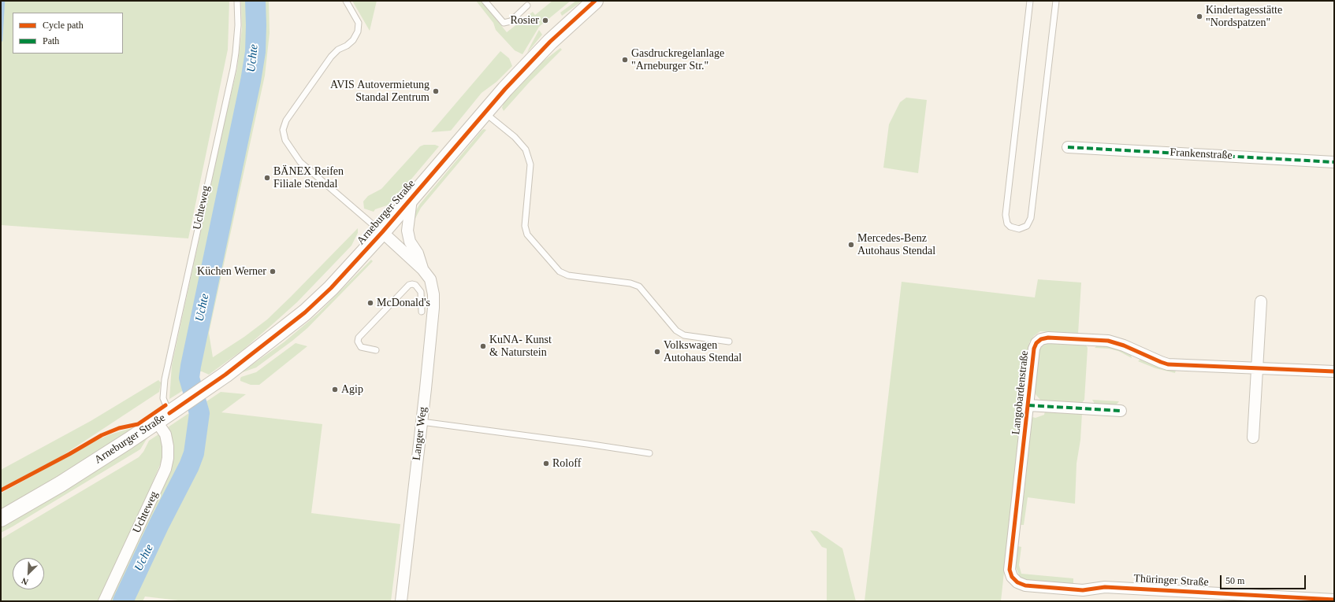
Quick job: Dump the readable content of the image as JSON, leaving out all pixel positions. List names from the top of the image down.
{
  "streets": {
    "main road": ["Arneburger Straße"],
    "street": [
      "Frankenstraße",
      "Uchteweg",
      "Langobardenstraße",
      "Langer Weg",
      "Thüringer Straße"
    ]
  },
  "crossings": [
    ["Uchteweg", "Arneburger Straße"],
    ["Arneburger Straße", "Langer Weg"],
    ["Langobardenstraße", "Thüringer Straße"]
  ],
  "water": ["Uchte"],
  "places": [
    "Kindertagesstätte \"Nordspatzen\"",
    "Rosier",
    "Gasdruckregelanlage \"Arneburger Str.\"",
    "AVIS Autovermietung Standal Zentrum",
    "BÄNEX Reifen Filiale Stendal",
    "Mercedes-Benz Autohaus Stendal",
    "Küchen Werner",
    "McDonald's",
    "KuNA- Kunst & Naturstein",
    "Volkswagen Autohaus Stendal",
    "Agip",
    "Roloff"
  ],
  "legend": ["Cycle path", "Path"],
  "scale_bar": "50 m",
  "north": "bottom left"
}
